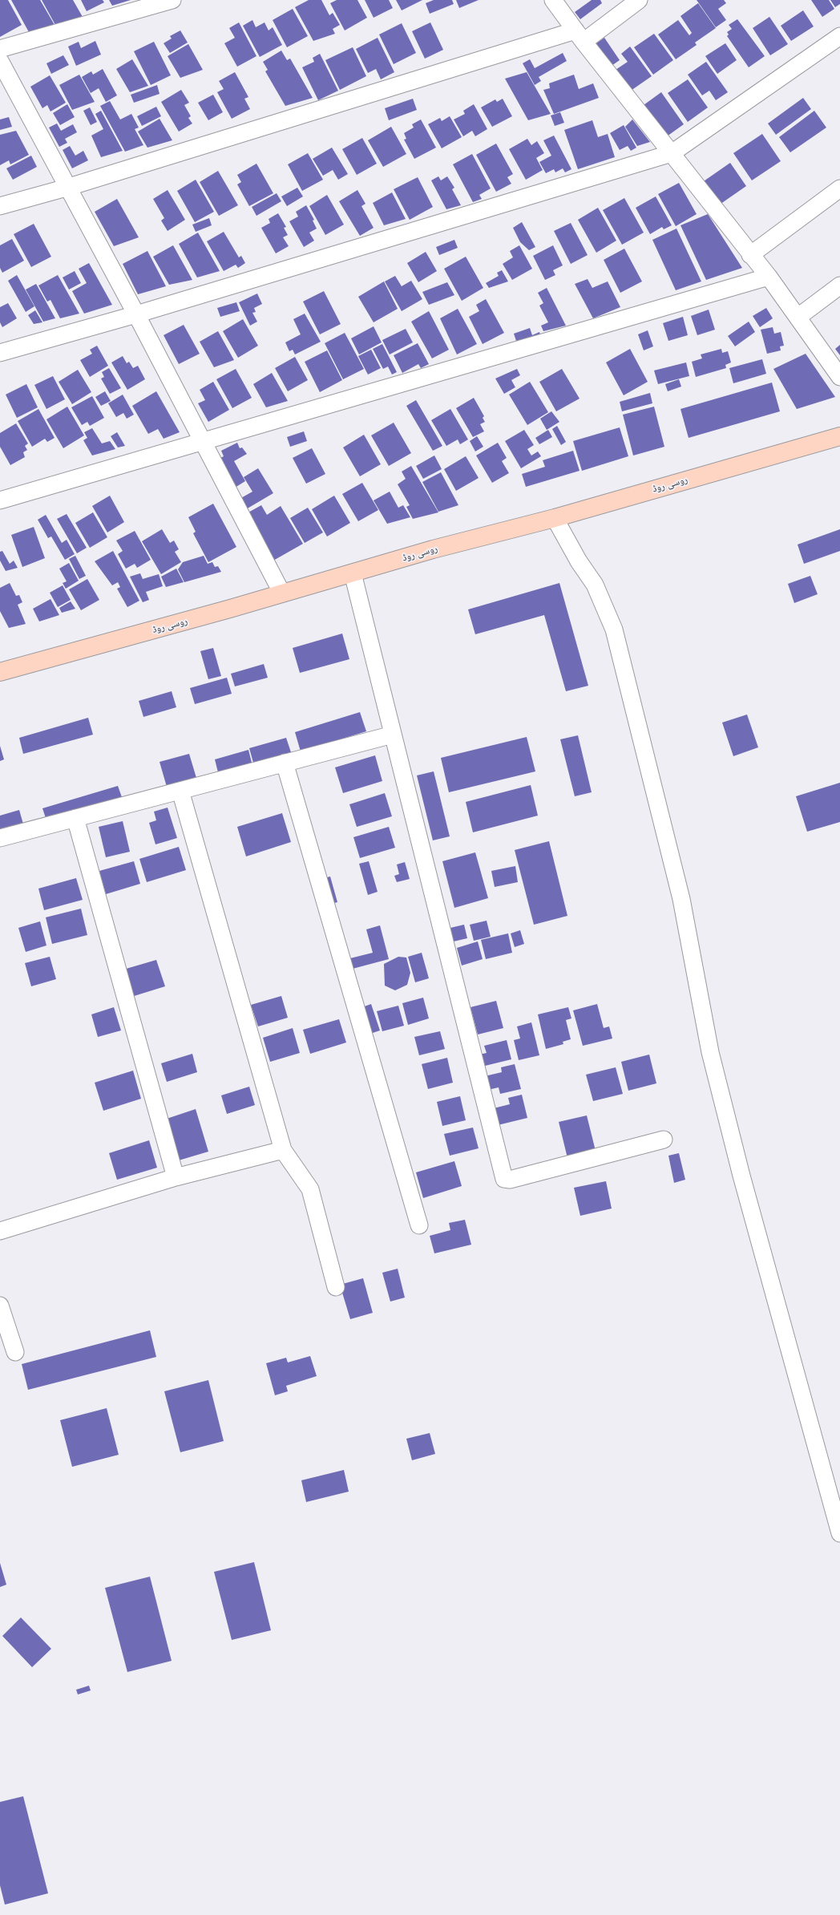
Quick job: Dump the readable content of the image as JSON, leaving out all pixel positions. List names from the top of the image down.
{
  "streets": {
    "main road": ["روسی روڈ"]
  }
}
